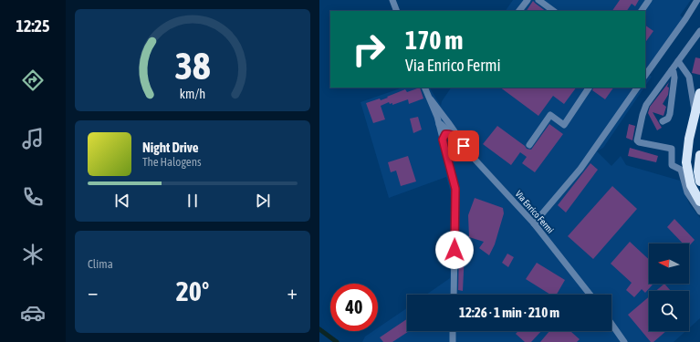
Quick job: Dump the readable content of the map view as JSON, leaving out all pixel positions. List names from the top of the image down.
{
  "streets": {
    "street": ["Via Enrico Fermi"]
  },
  "north": "left",
  "page": {
    "tabs": "12:25",
    "turn": ["170 m", "Via Enrico Fermi"],
    "song": ["Night Drive", "The Halogens"],
    "tile": "Clima",
    "heat": ["−", "20°", "+"],
    "limit": "40",
    "trip": "12:26 · 1 min · 210 m",
    "gauge": ["38", "km/h"]
  }
}
